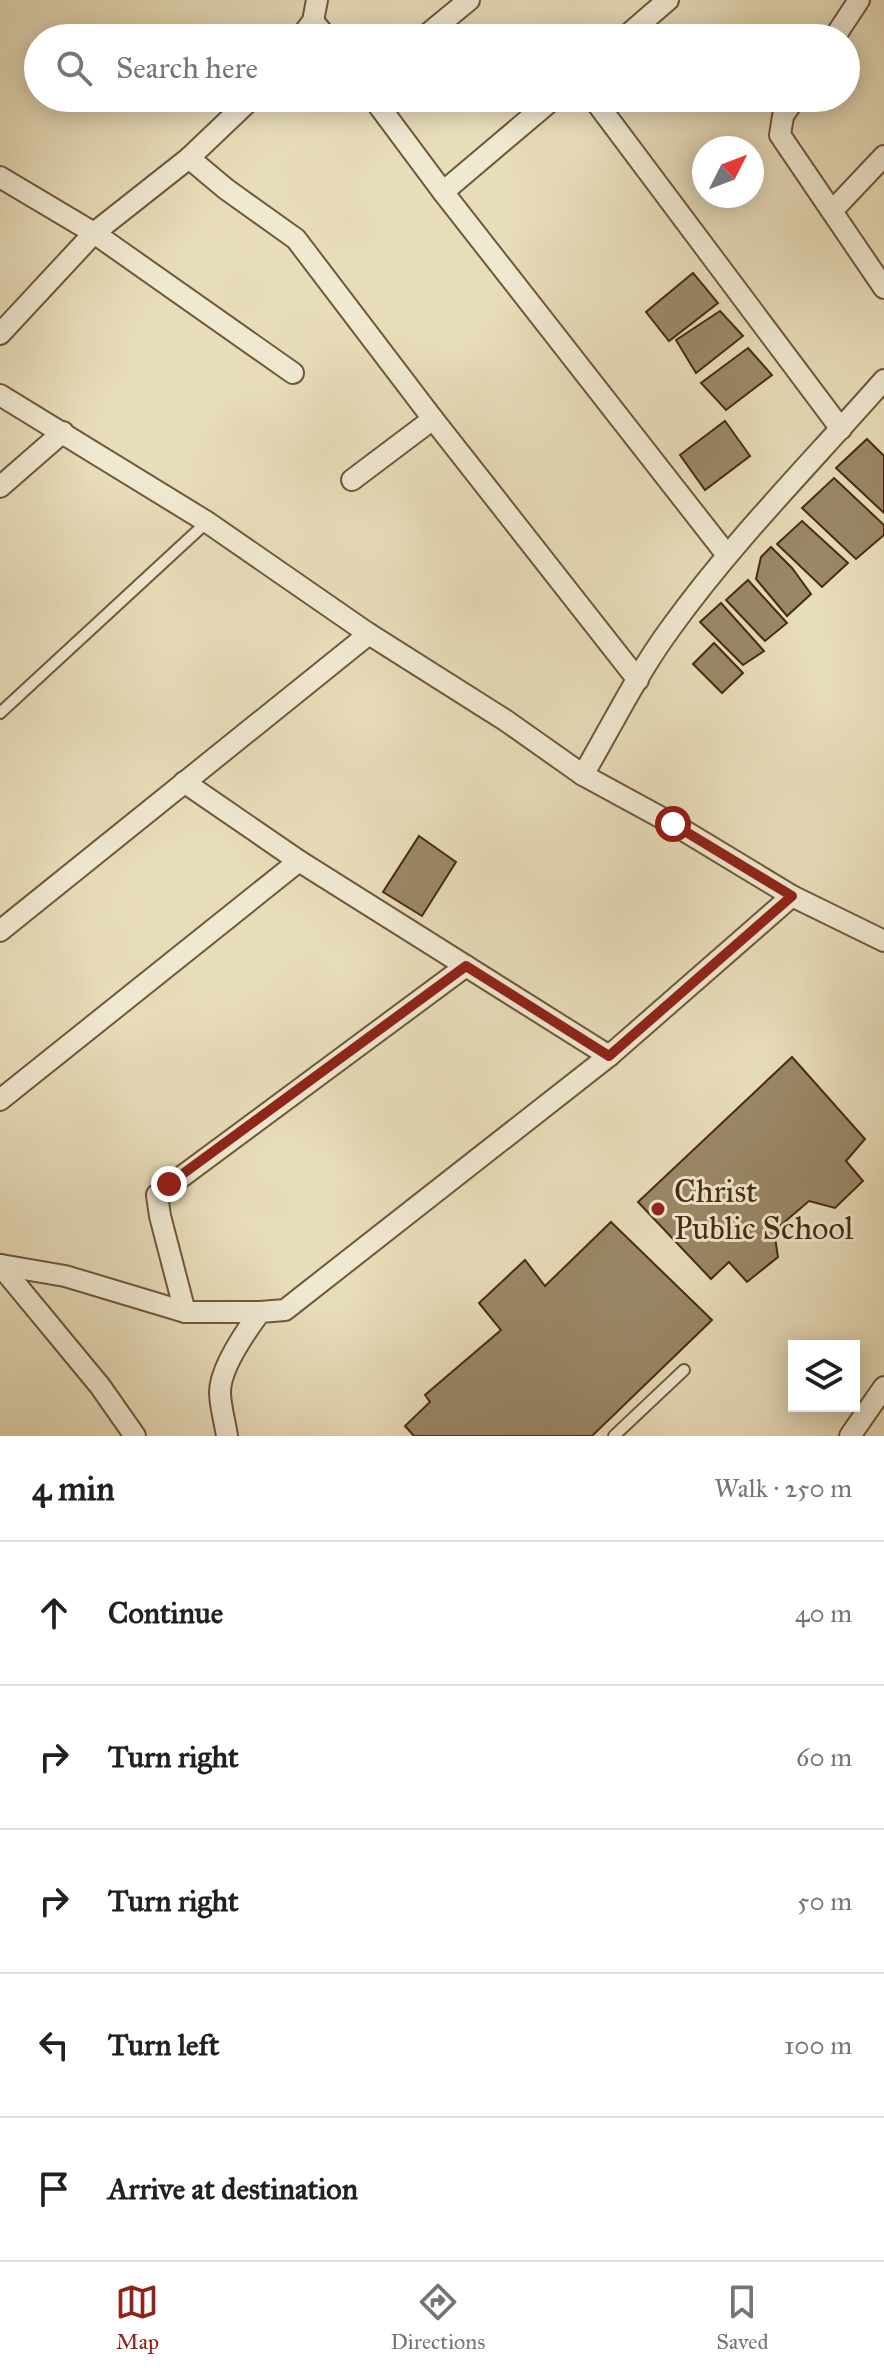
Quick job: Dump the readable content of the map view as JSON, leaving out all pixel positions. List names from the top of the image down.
{
  "places": ["Christ Public School"],
  "north": "top right",
  "page": {
    "search": "Search here",
    "heading": ["4 min", "Walk · 250 m"],
    "list": [
      ["Continue", "40 m"],
      ["Turn right", "60 m"],
      ["Turn right", "50 m"],
      ["Turn left", "100 m"],
      "Arrive at destination"
    ],
    "nav": ["Map", "Directions", "Saved"]
  }
}
